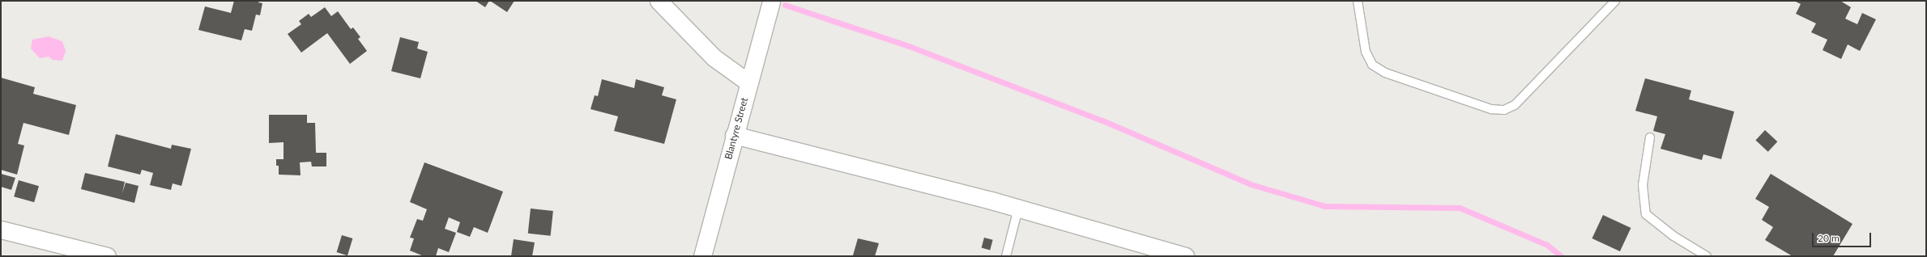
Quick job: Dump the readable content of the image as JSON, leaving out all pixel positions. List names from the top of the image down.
{
  "streets": {
    "street": ["Blantyre Street"]
  },
  "scale_bar": "20 m"
}
